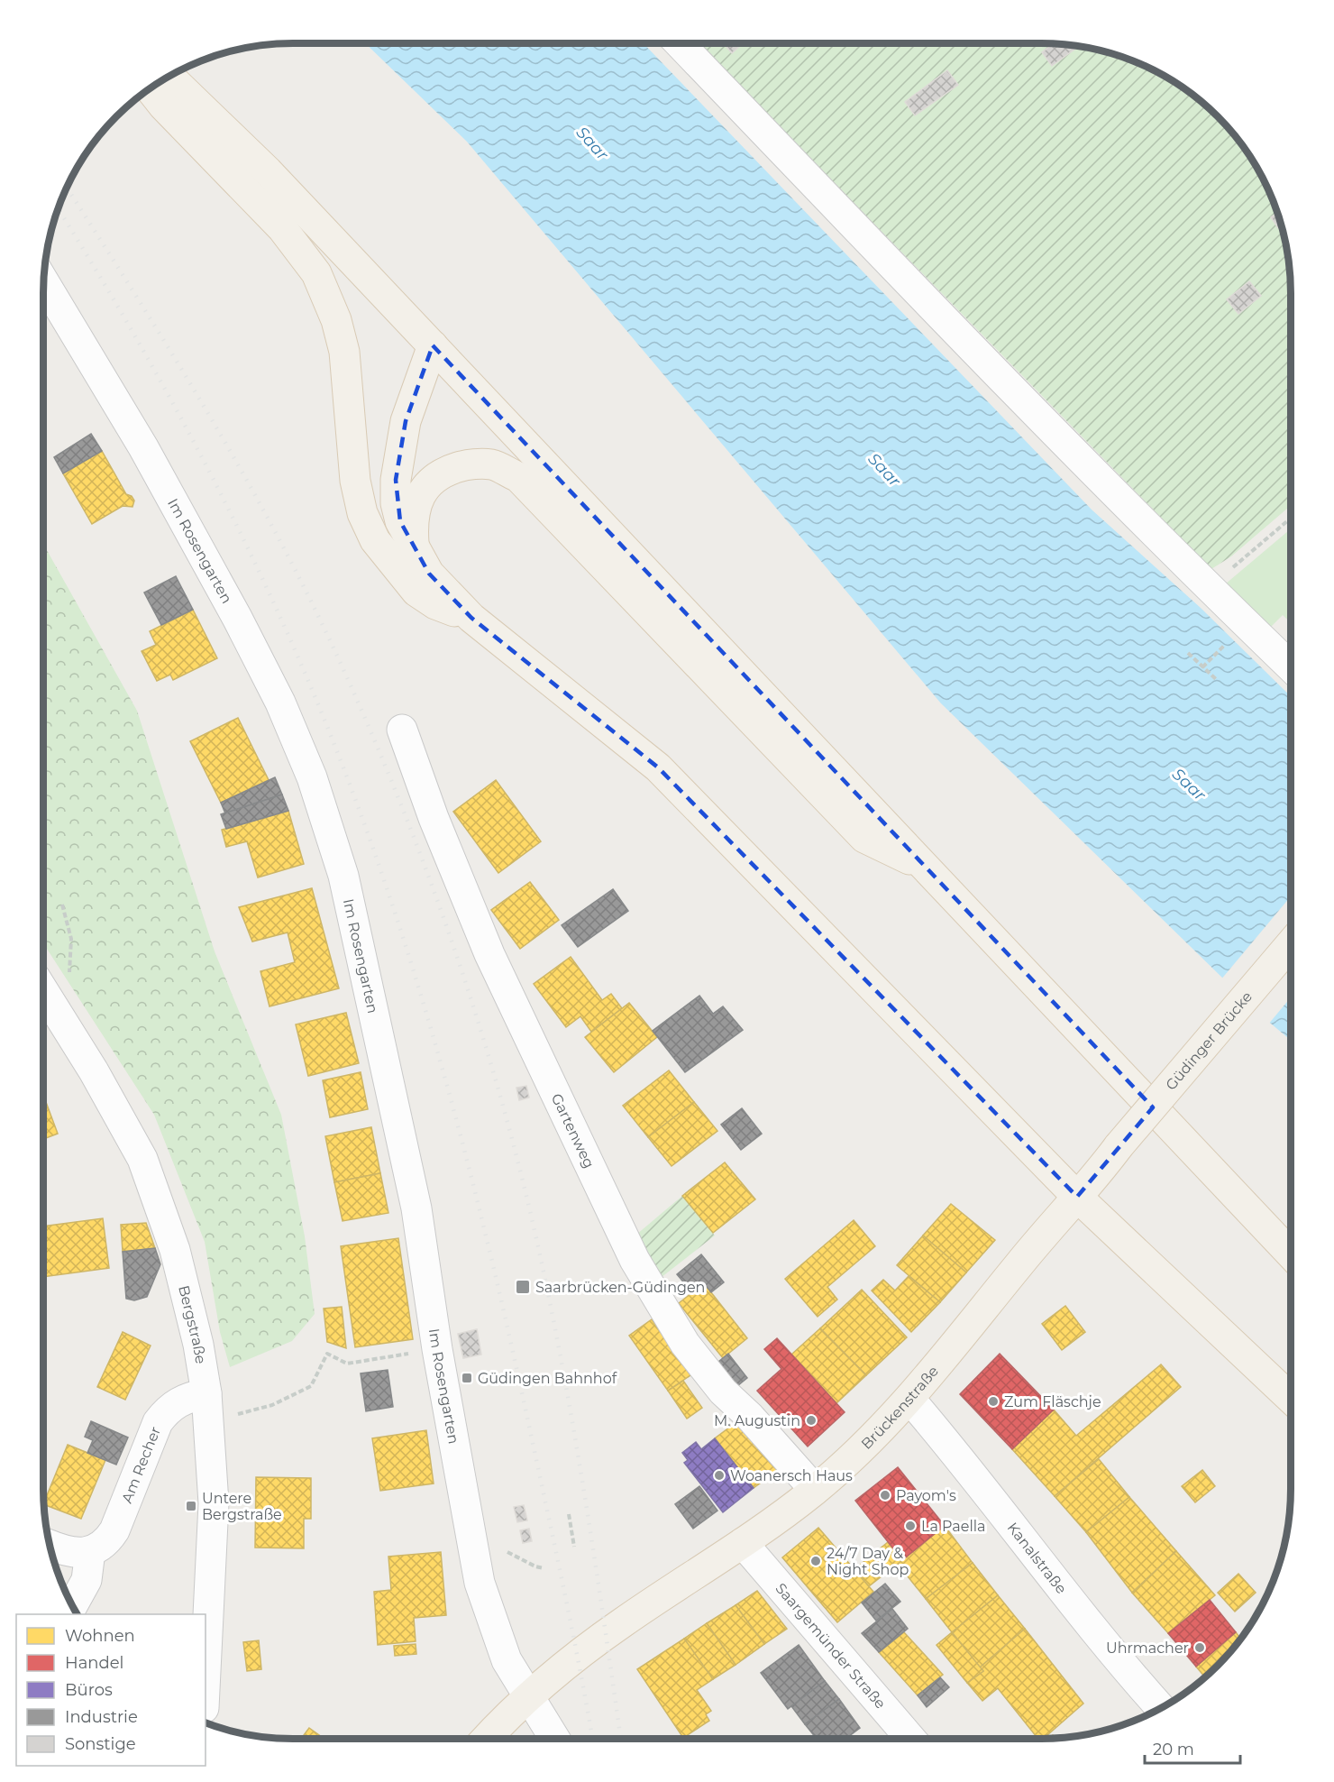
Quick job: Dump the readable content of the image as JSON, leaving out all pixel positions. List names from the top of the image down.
{
  "streets": {
    "main road": ["Güdinger Brücke", "Brückenstraße"],
    "street": [
      "Im Rosengarten",
      "Gartenweg",
      "Bergstraße",
      "Am Recher",
      "Kanalstraße",
      "Saargemünder Straße"
    ]
  },
  "crossings": [
    ["Im Rosengarten", "Brückenstraße"],
    ["Güdinger Brücke", "Brückenstraße"],
    ["Gartenweg", "Brückenstraße"],
    ["Bergstraße", "Am Recher"],
    ["Brückenstraße", "Kanalstraße"],
    ["Brückenstraße", "Saargemünder Straße"]
  ],
  "water": ["Saar"],
  "places": {
    "transit": ["Saarbrücken-Güdingen", "Güdingen Bahnhof", "Untere Bergstraße"],
    "other": [
      "Zum Fläschje",
      "M. Augustin",
      "Woanersch Haus",
      "Payom's",
      "La Paella",
      "24/7 Day & Night Shop",
      "Uhrmacher"
    ]
  },
  "legend": [
    "Wohnen",
    "Handel",
    "Büros",
    "Industrie",
    "Sonstige"
  ],
  "scale_bar": "20 m"
}
